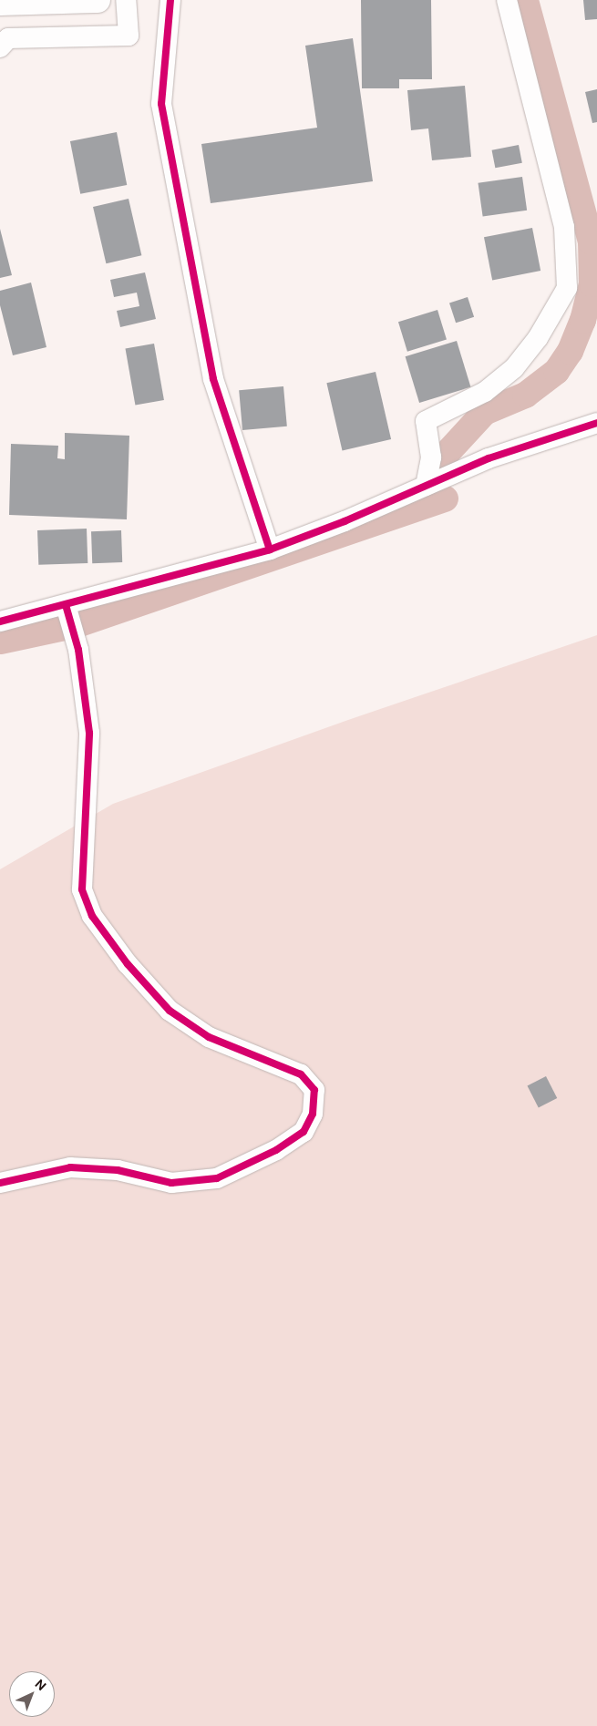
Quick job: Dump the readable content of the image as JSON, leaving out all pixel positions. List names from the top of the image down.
{
  "north": "top right"
}
